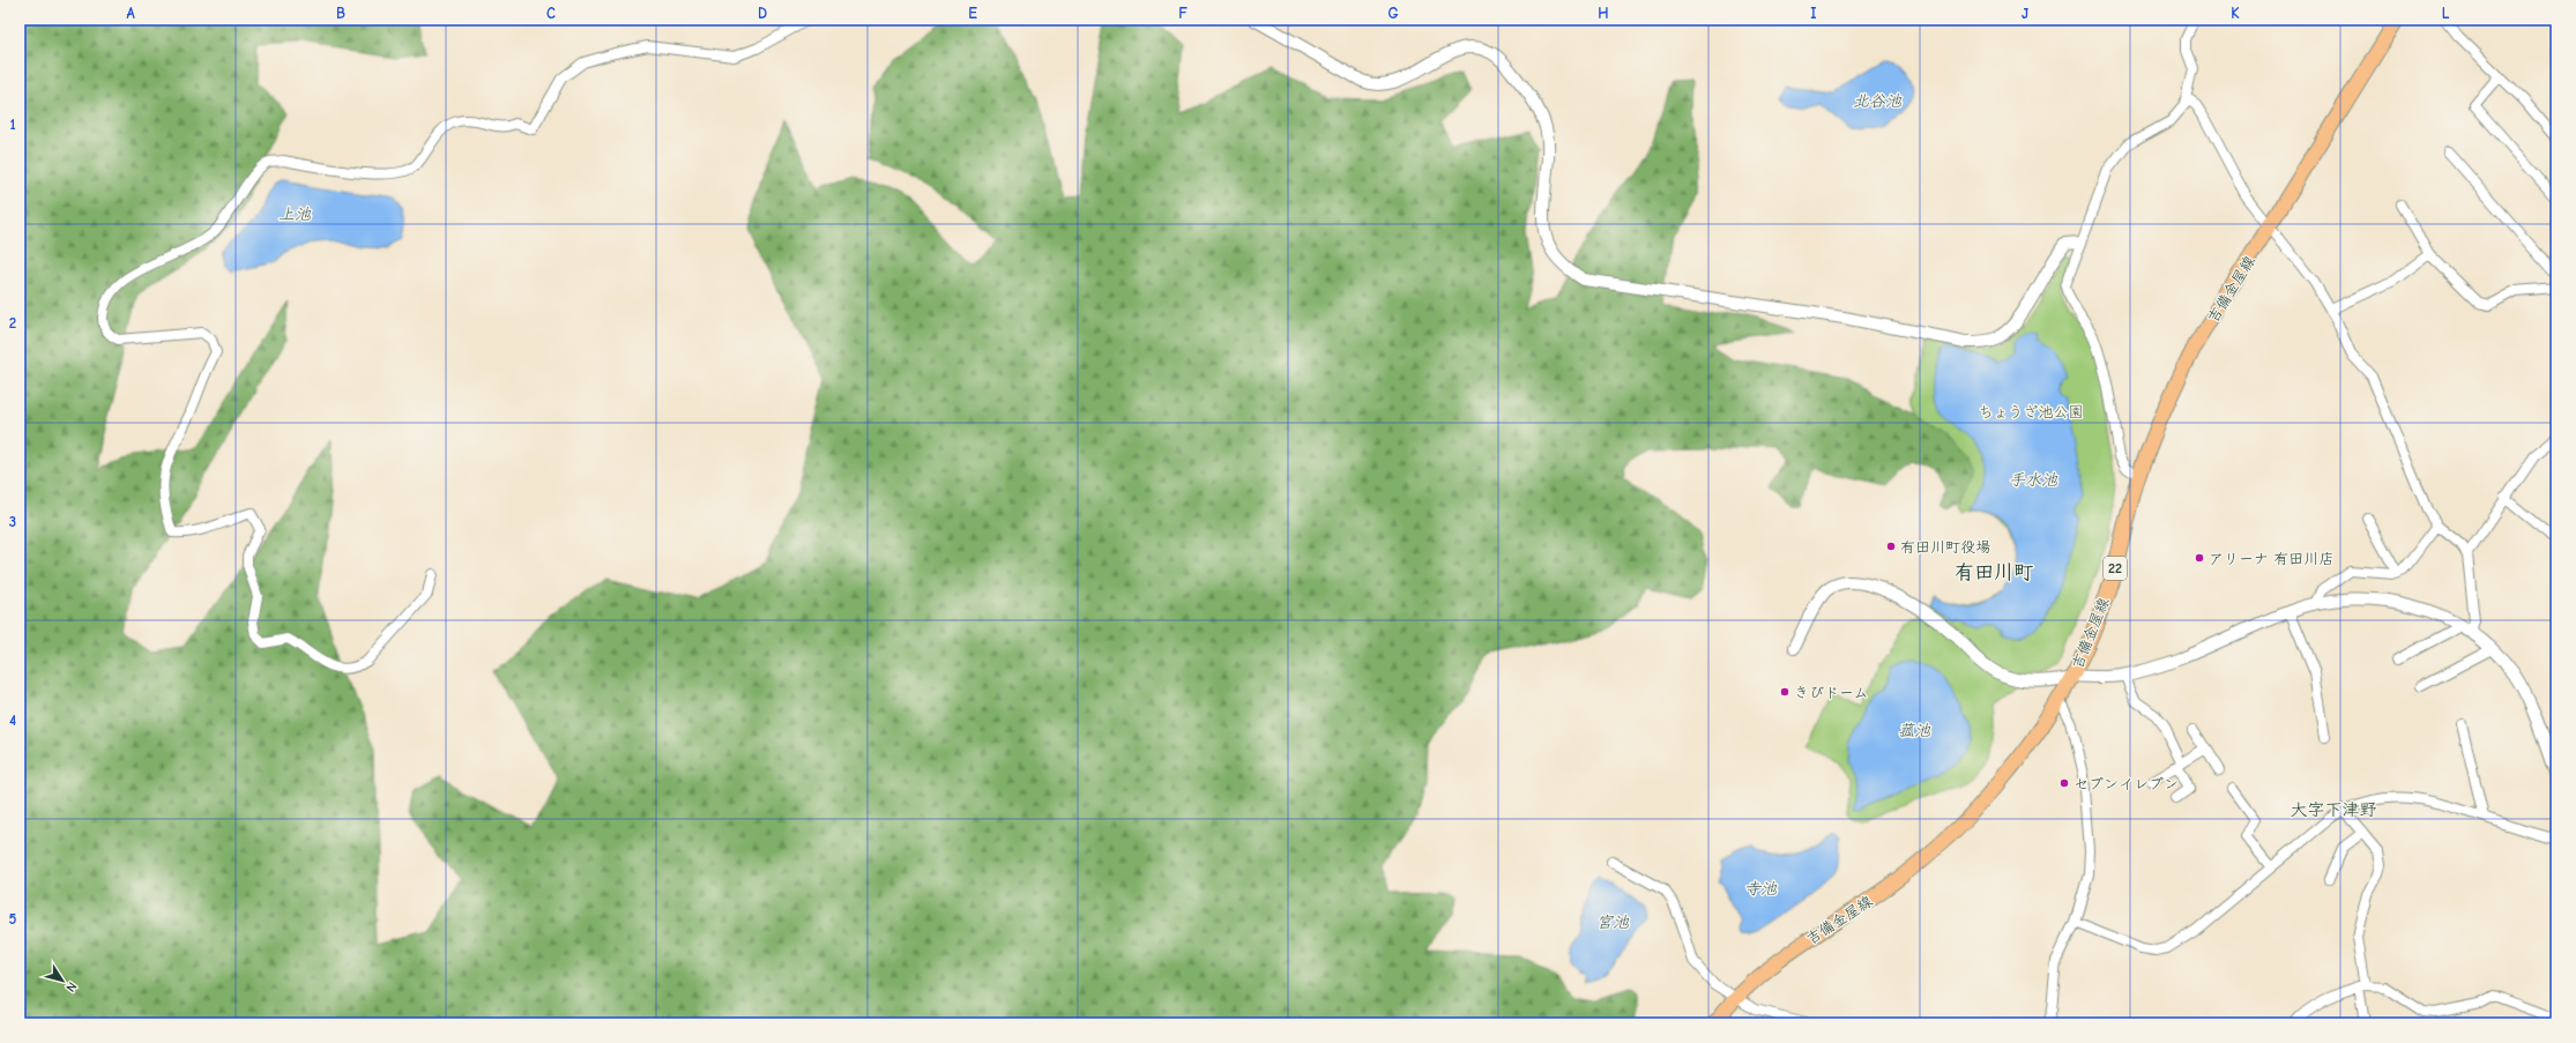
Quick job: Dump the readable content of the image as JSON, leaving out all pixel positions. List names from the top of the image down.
{
  "streets": {
    "main road": ["吉備金屋線", "22"]
  },
  "districts": ["有田川町", "大字下津野"],
  "water": [
    "北谷池",
    "上池",
    "手水池",
    "菰池",
    "寺池",
    "宮池"
  ],
  "parks": ["ちょうざ池公園"],
  "places": [
    "有田川町役場",
    "アリーナ 有田川店",
    "きびドーム",
    "セブンイレブン"
  ],
  "north": "bottom right",
  "grid": {
    "columns": [
      "A",
      "B",
      "C",
      "D",
      "E",
      "F",
      "G",
      "H",
      "I",
      "J",
      "K",
      "L"
    ],
    "rows": [
      "1",
      "2",
      "3",
      "4",
      "5"
    ]
  }
}
